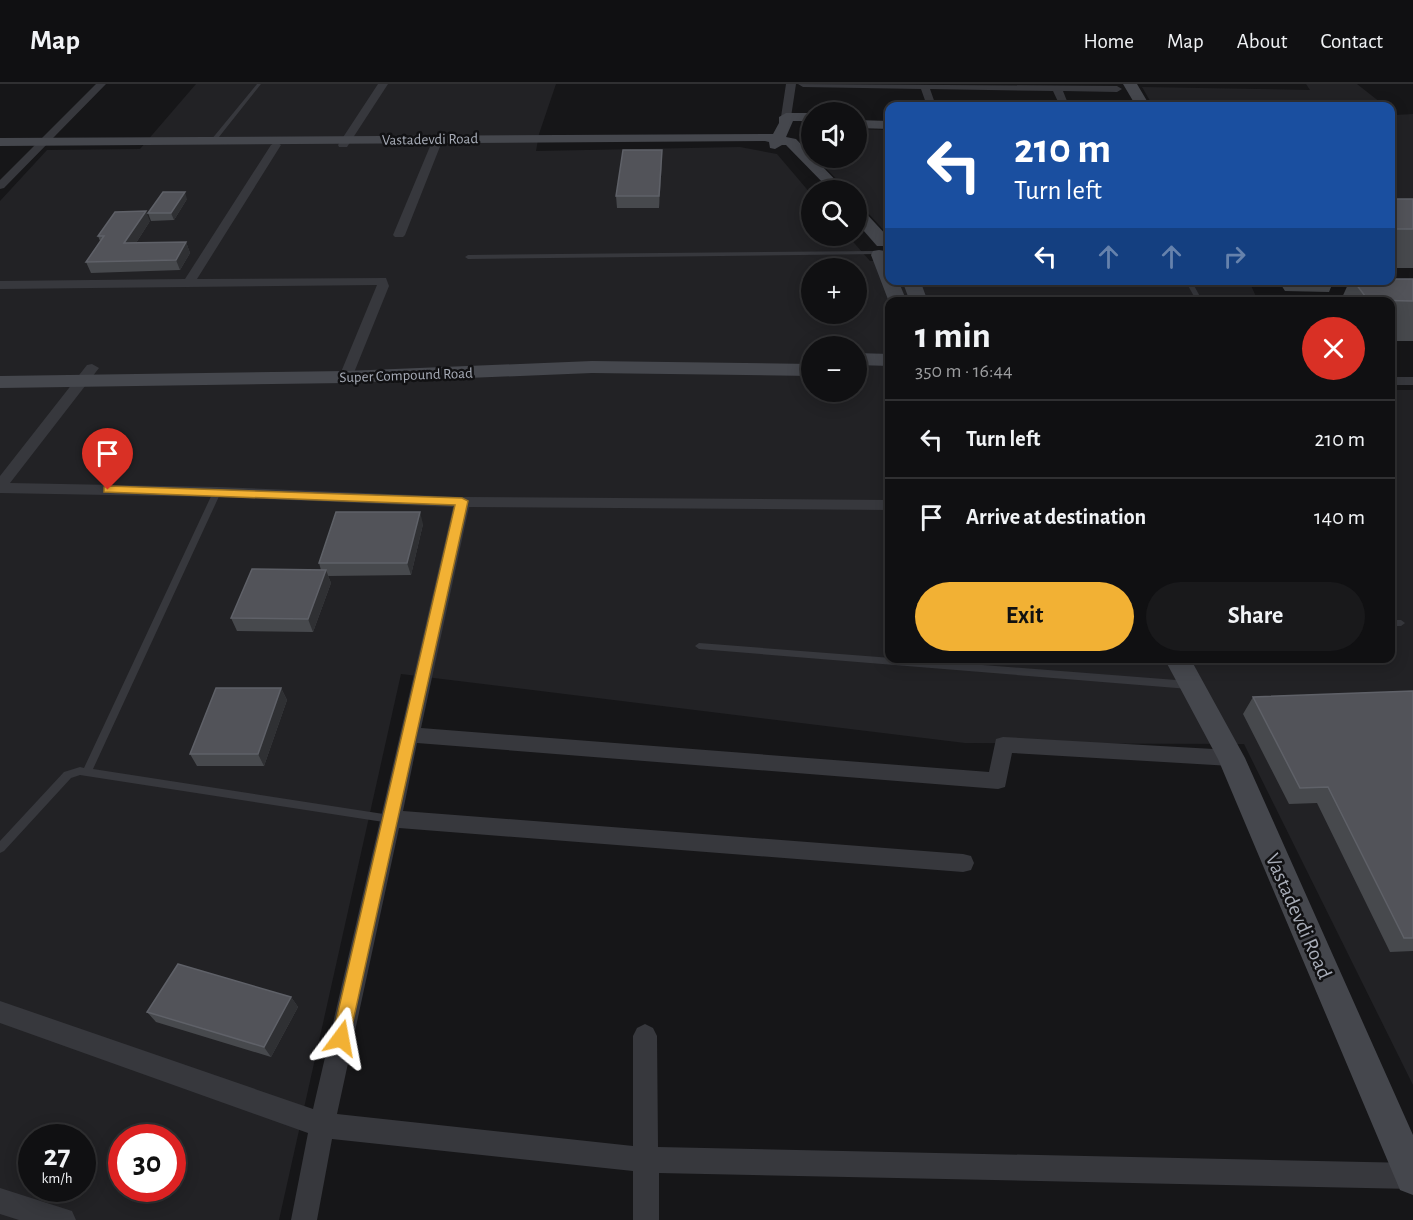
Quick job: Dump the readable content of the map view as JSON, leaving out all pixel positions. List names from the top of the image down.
{
  "streets": {
    "street": ["Vastadevdi Road", "Super Compound Road"]
  },
  "page": {
    "header": "Map",
    "nav": [
      "Home",
      "Map",
      "About",
      "Contact"
    ],
    "map_buttons": ["+", "−"],
    "turn": ["210 m", "Turn left"],
    "heading": ["1 min", "350 m · 16:44"],
    "list": [
      {
        "name": "Turn left",
        "value": "210 m"
      },
      {
        "name": "Arrive at destination",
        "value": "140 m"
      }
    ],
    "buttons": ["Exit", "Share"],
    "speed": "27 km/h",
    "limit": "30"
  }
}
